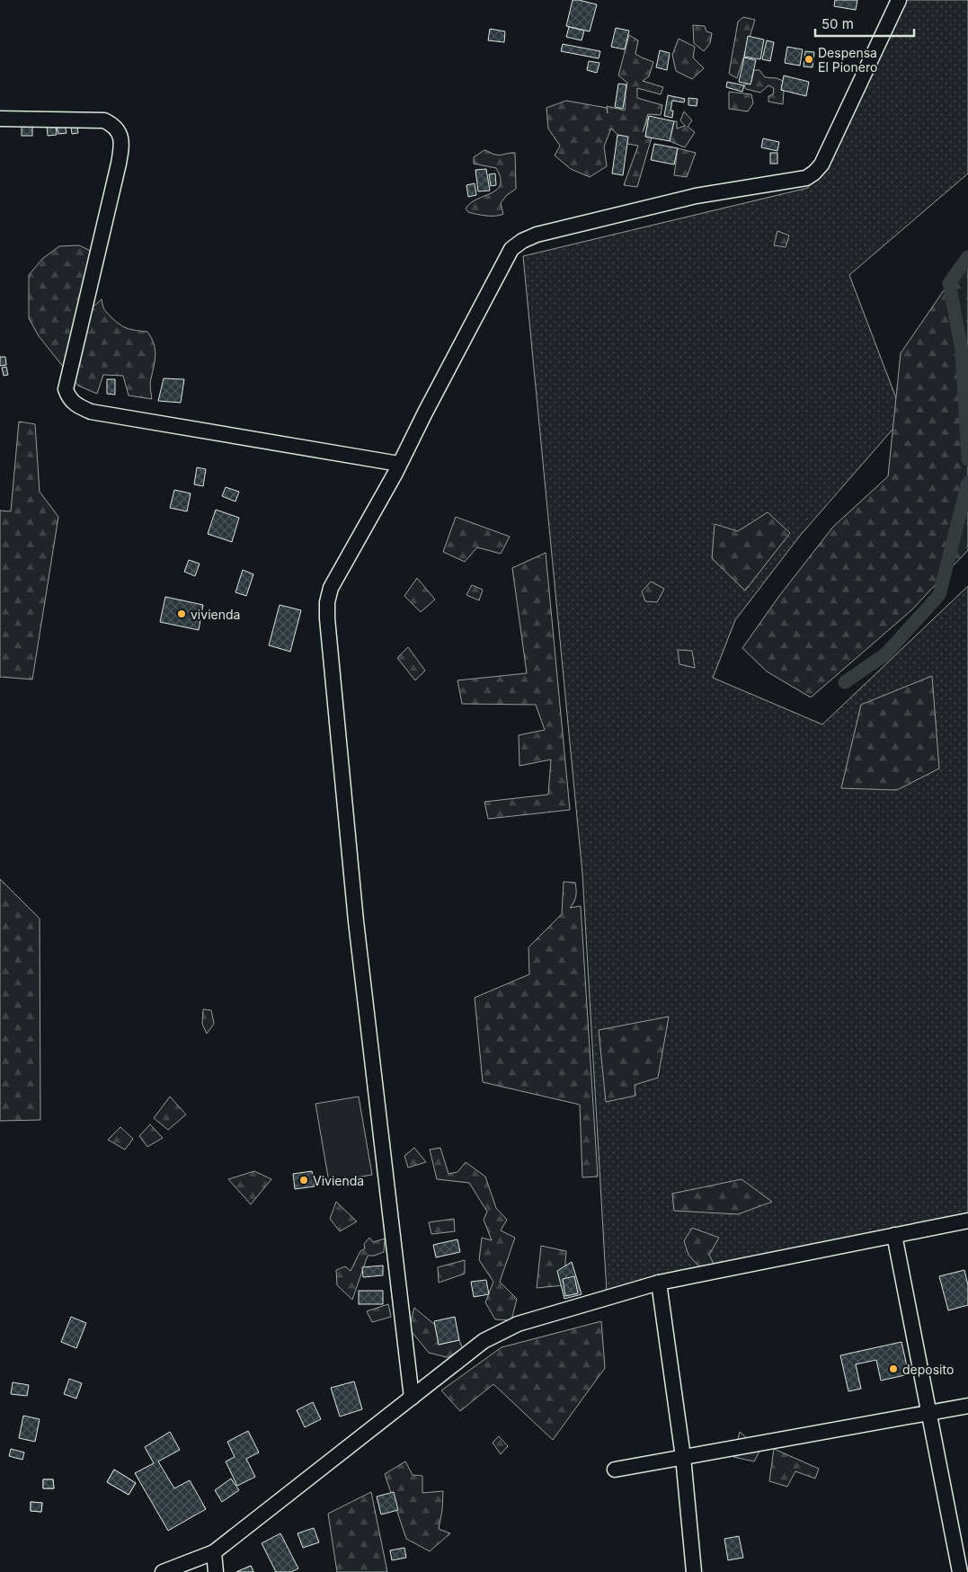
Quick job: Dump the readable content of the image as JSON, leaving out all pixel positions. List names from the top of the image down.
{
  "places": [
    "Despensa El Pionero",
    "vivienda",
    "Vivienda",
    "deposito"
  ],
  "scale_bar": "50 m"
}
